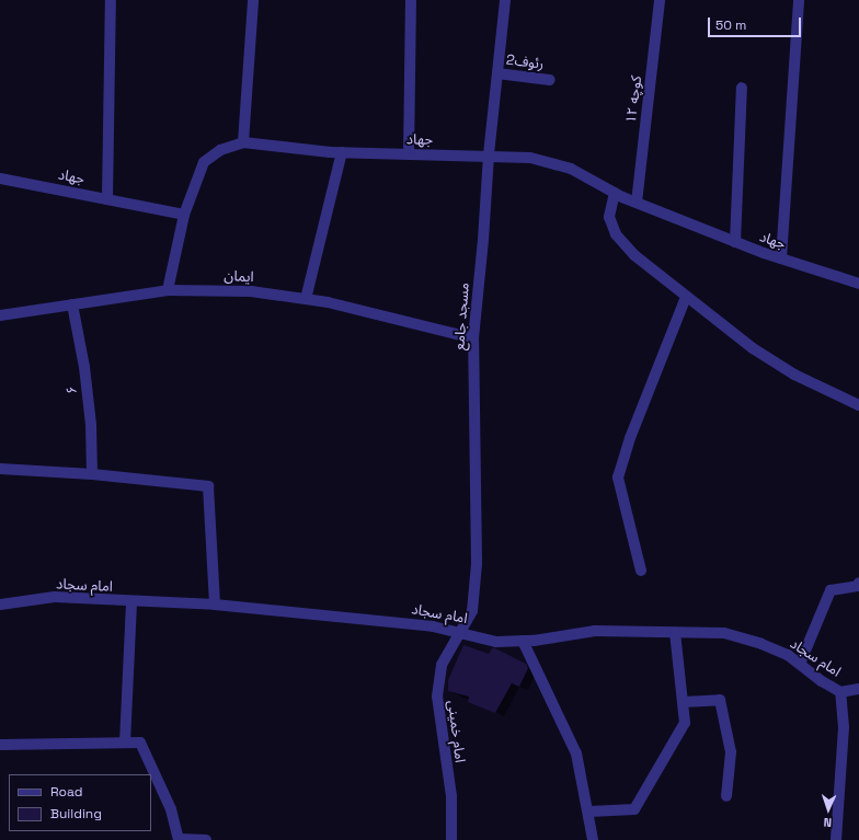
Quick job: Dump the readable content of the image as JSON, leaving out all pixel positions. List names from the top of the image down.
{
  "streets": {
    "street": [
      "رئوف2",
      "کوچه ۱۲",
      "جهاد",
      "ایمان",
      "مسجد جامع",
      "۶",
      "امام سجاد",
      "امام خمینی"
    ]
  },
  "crossings": [
    ["رئوف2", "مسجد جامع"],
    ["کوچه ۱۲", "جهاد"],
    ["جهاد", "مسجد جامع"],
    ["ایمان", "مسجد جامع"],
    ["ایمان", "۶"],
    ["مسجد جامع", "امام سجاد"],
    ["مسجد جامع", "امام خمینی"],
    ["امام سجاد", "امام خمینی"]
  ],
  "legend": ["Road", "Building"],
  "scale_bar": "50 m",
  "north": "bottom"
}
